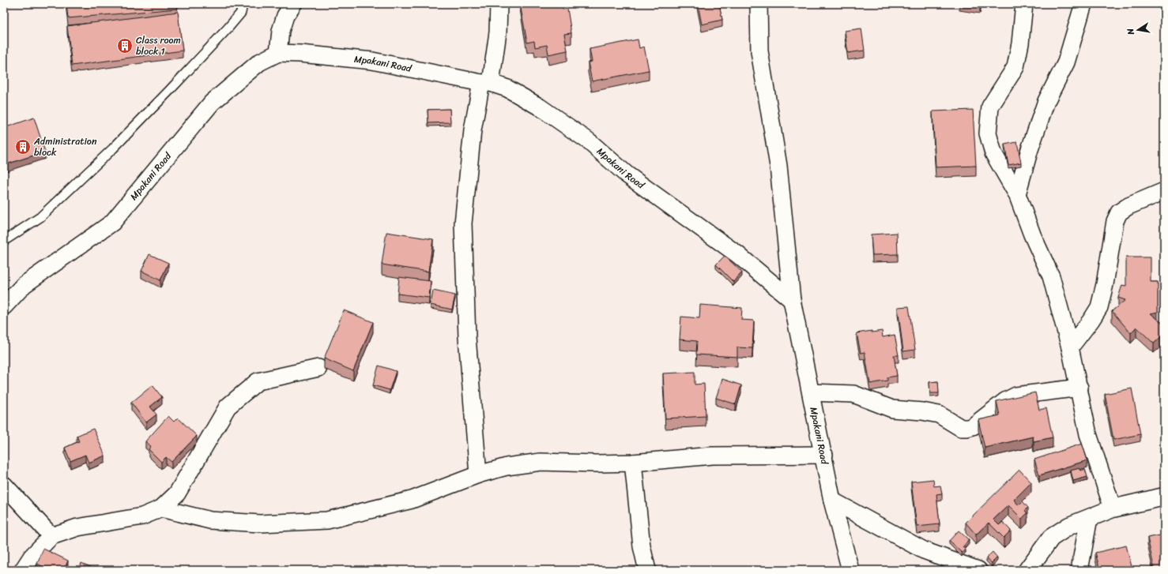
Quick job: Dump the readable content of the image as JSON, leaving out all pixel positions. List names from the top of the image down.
{
  "streets": {
    "street": ["Mpakani Road"]
  },
  "places": {
    "building": ["Class room block 1", "Administration block"]
  },
  "north": "left"
}
